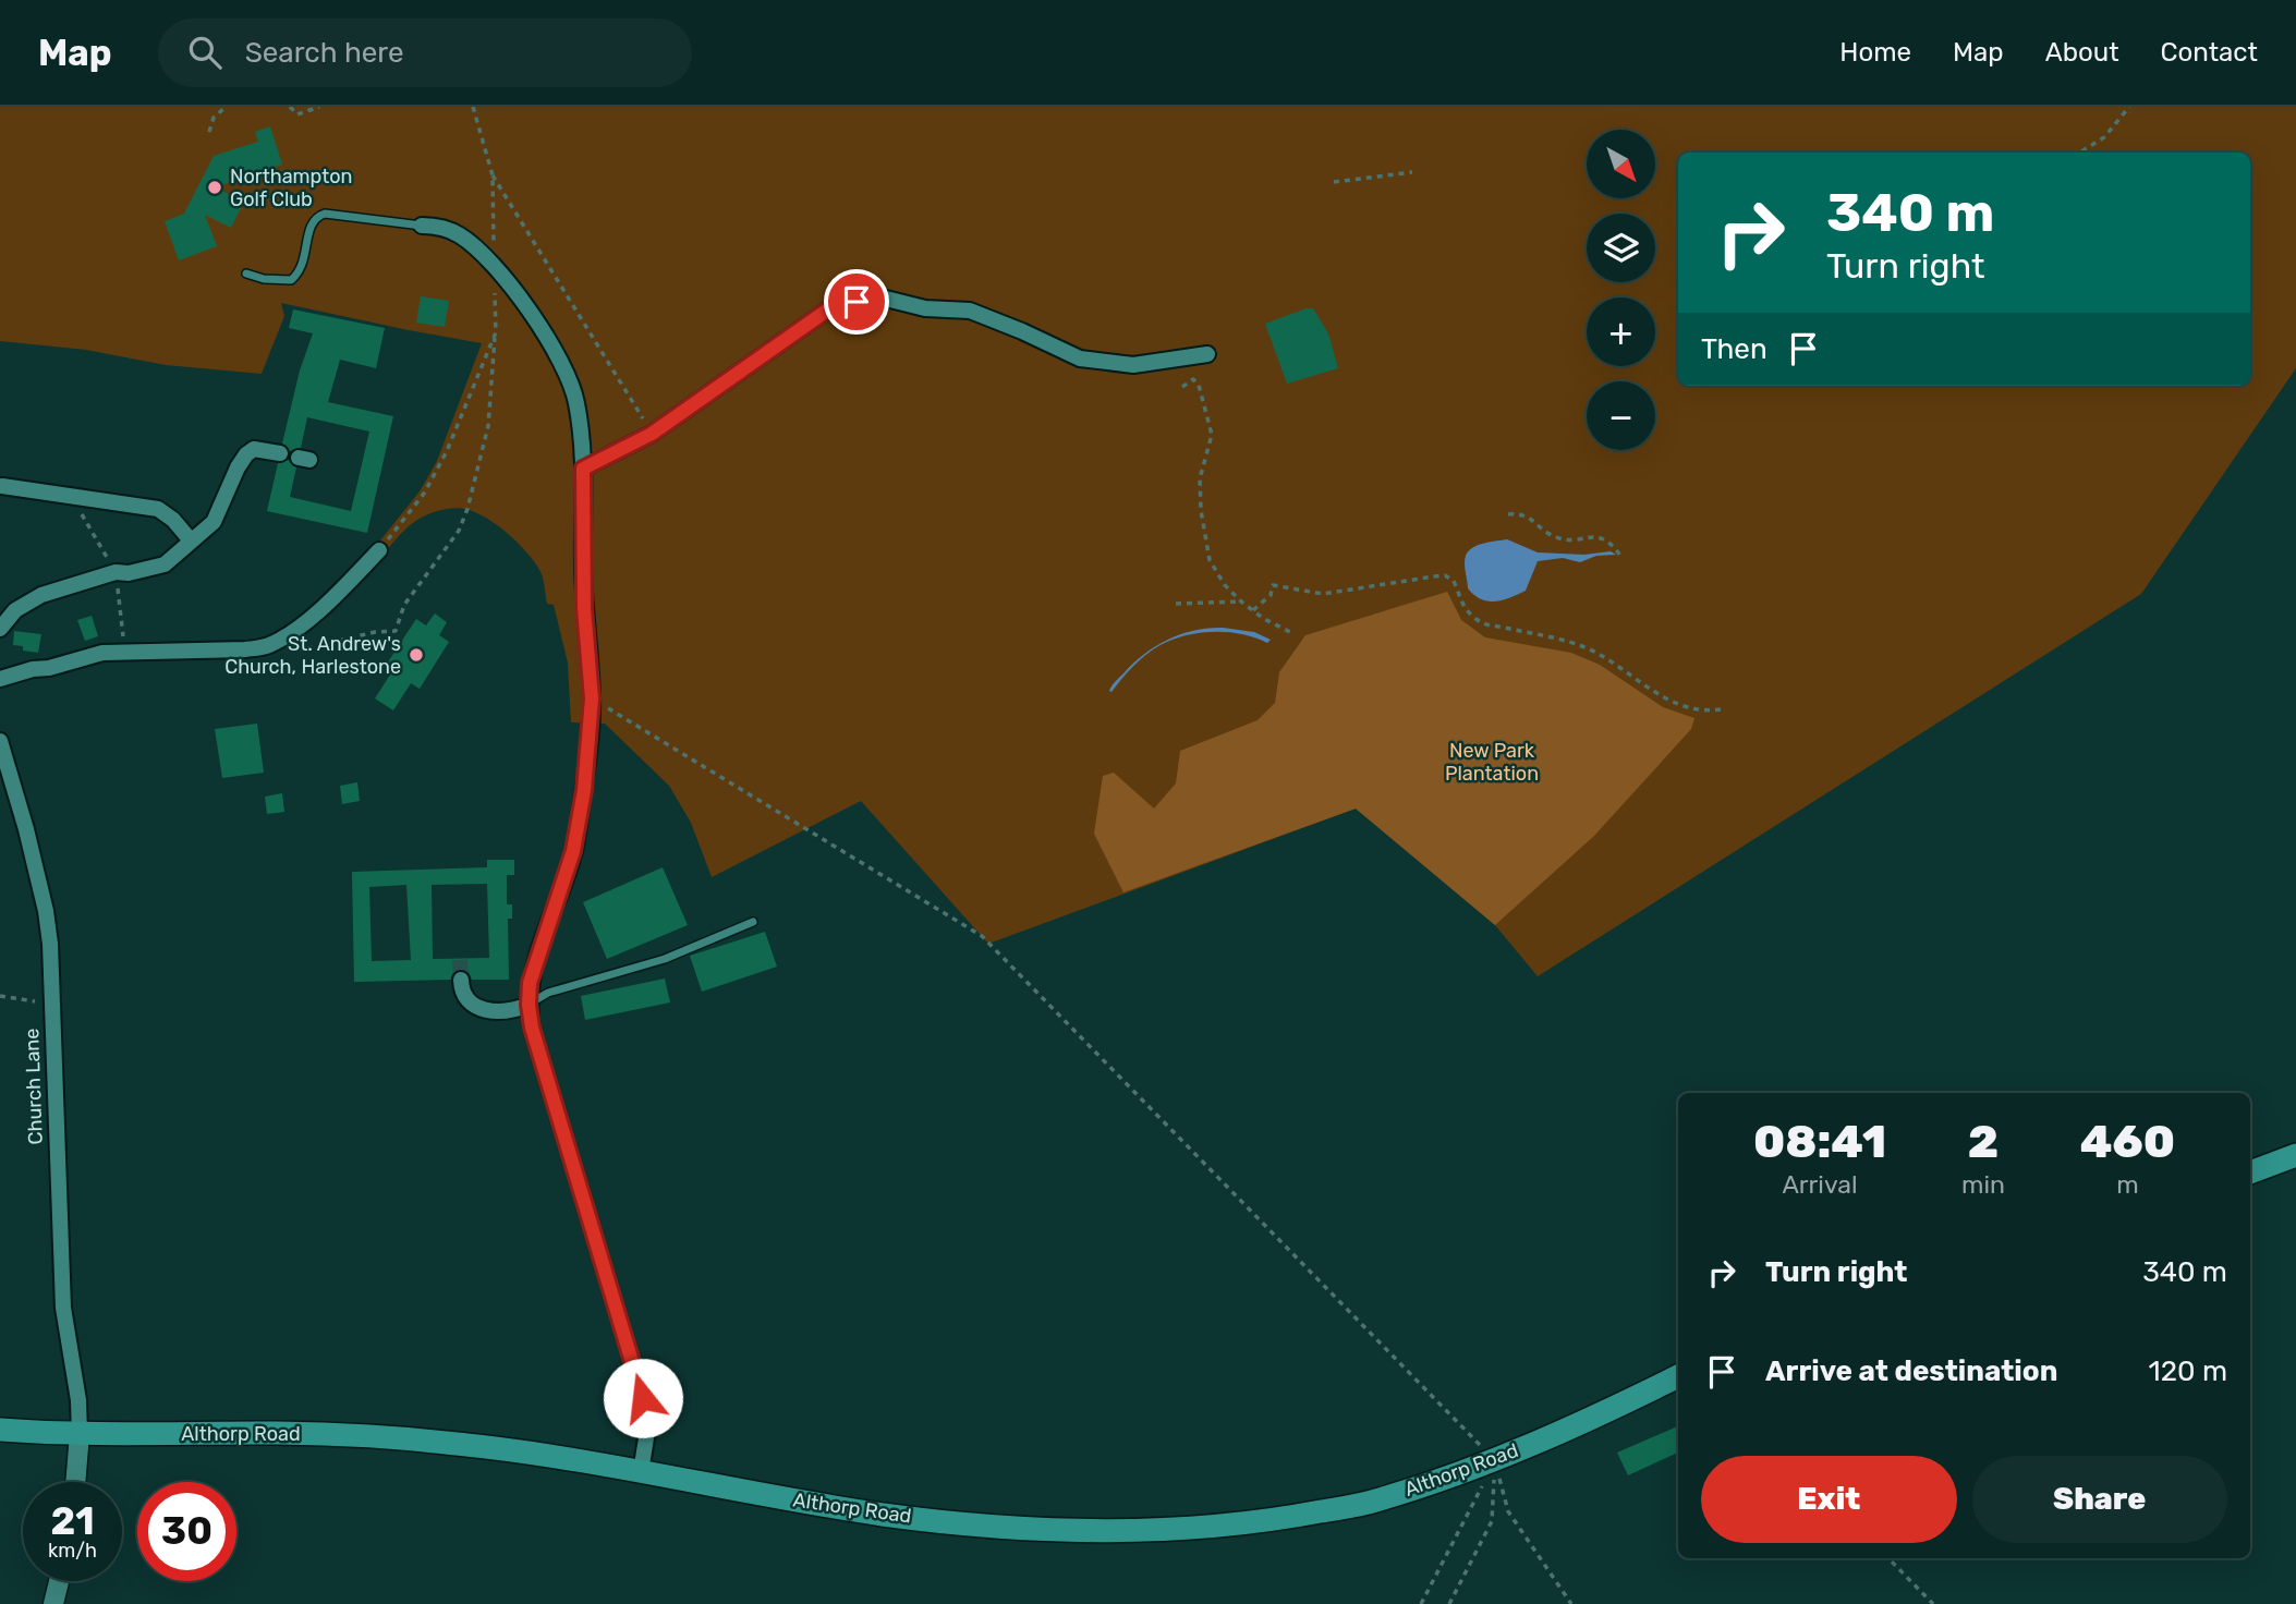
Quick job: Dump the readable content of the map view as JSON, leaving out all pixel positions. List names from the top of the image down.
{
  "streets": {
    "main road": ["Althorp Road"],
    "street": ["Church Lane"]
  },
  "crossings": [
    ["Church Lane", "Althorp Road"]
  ],
  "parks": ["New Park Plantation"],
  "places": ["Northampton Golf Club", "St. Andrew's Church, Harlestone"],
  "north": "bottom right",
  "page": {
    "header": "Map",
    "search": "Search here",
    "nav": [
      "Home",
      "Map",
      "About",
      "Contact"
    ],
    "map_buttons": ["+", "−"],
    "turn": ["340 m", "Turn right"],
    "then": "Then",
    "eta": [
      "08:41",
      "Arrival",
      "2",
      "min",
      "460",
      "m"
    ],
    "list": [
      {
        "name": "Turn right",
        "value": "340 m"
      },
      {
        "name": "Arrive at destination",
        "value": "120 m"
      }
    ],
    "buttons": ["Exit", "Share"],
    "speed": "21 km/h",
    "limit": "30"
  }
}
